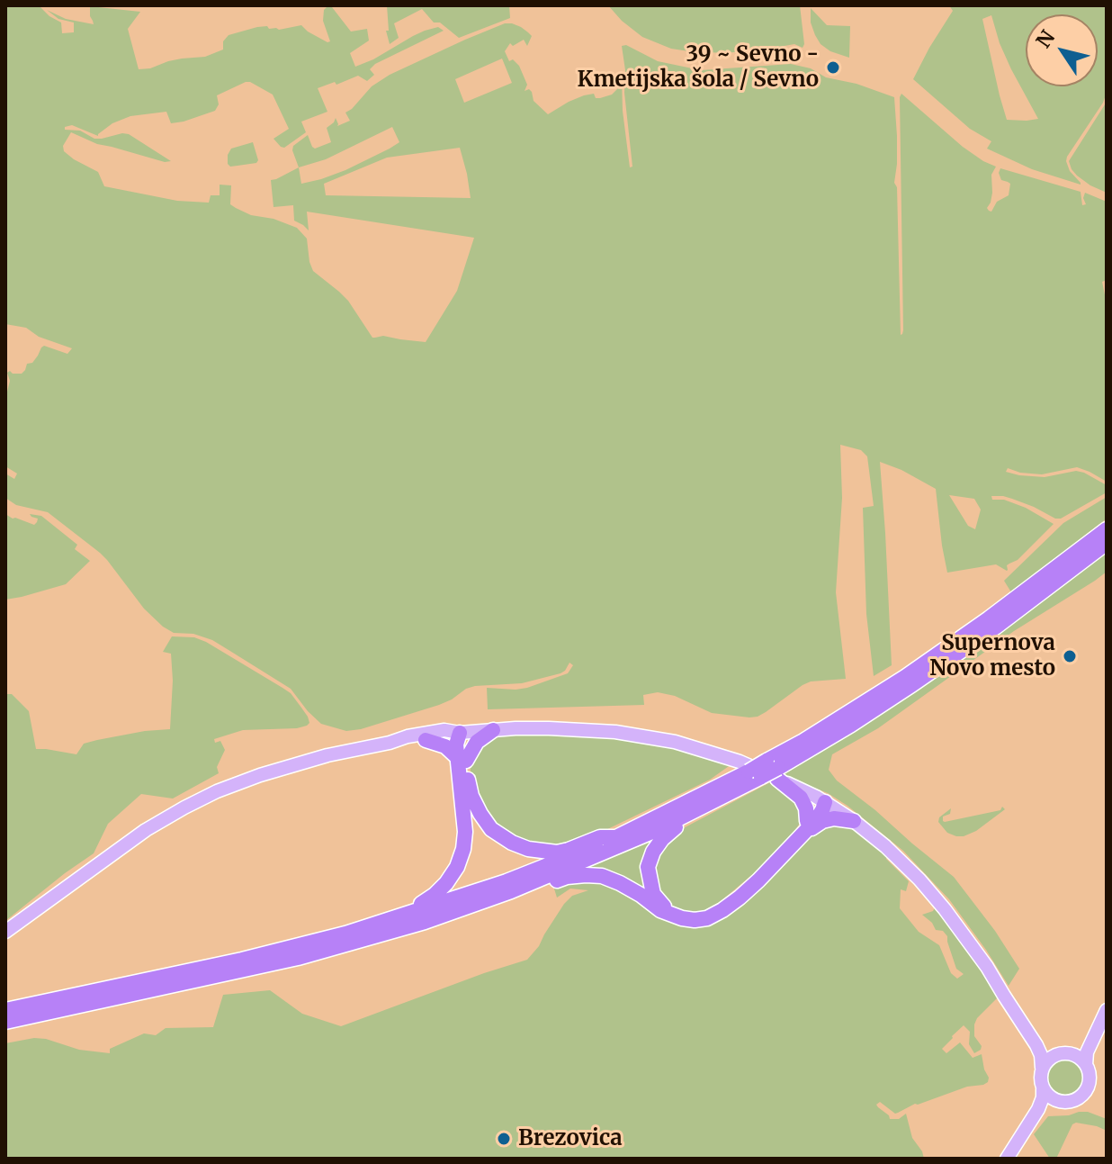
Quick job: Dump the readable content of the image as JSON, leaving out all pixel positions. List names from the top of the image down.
{
  "places": ["39 ~ Sevno - Kmetijska šola / Sevno", "Supernova Novo mesto", "Brezovica"],
  "north": "top left"
}
